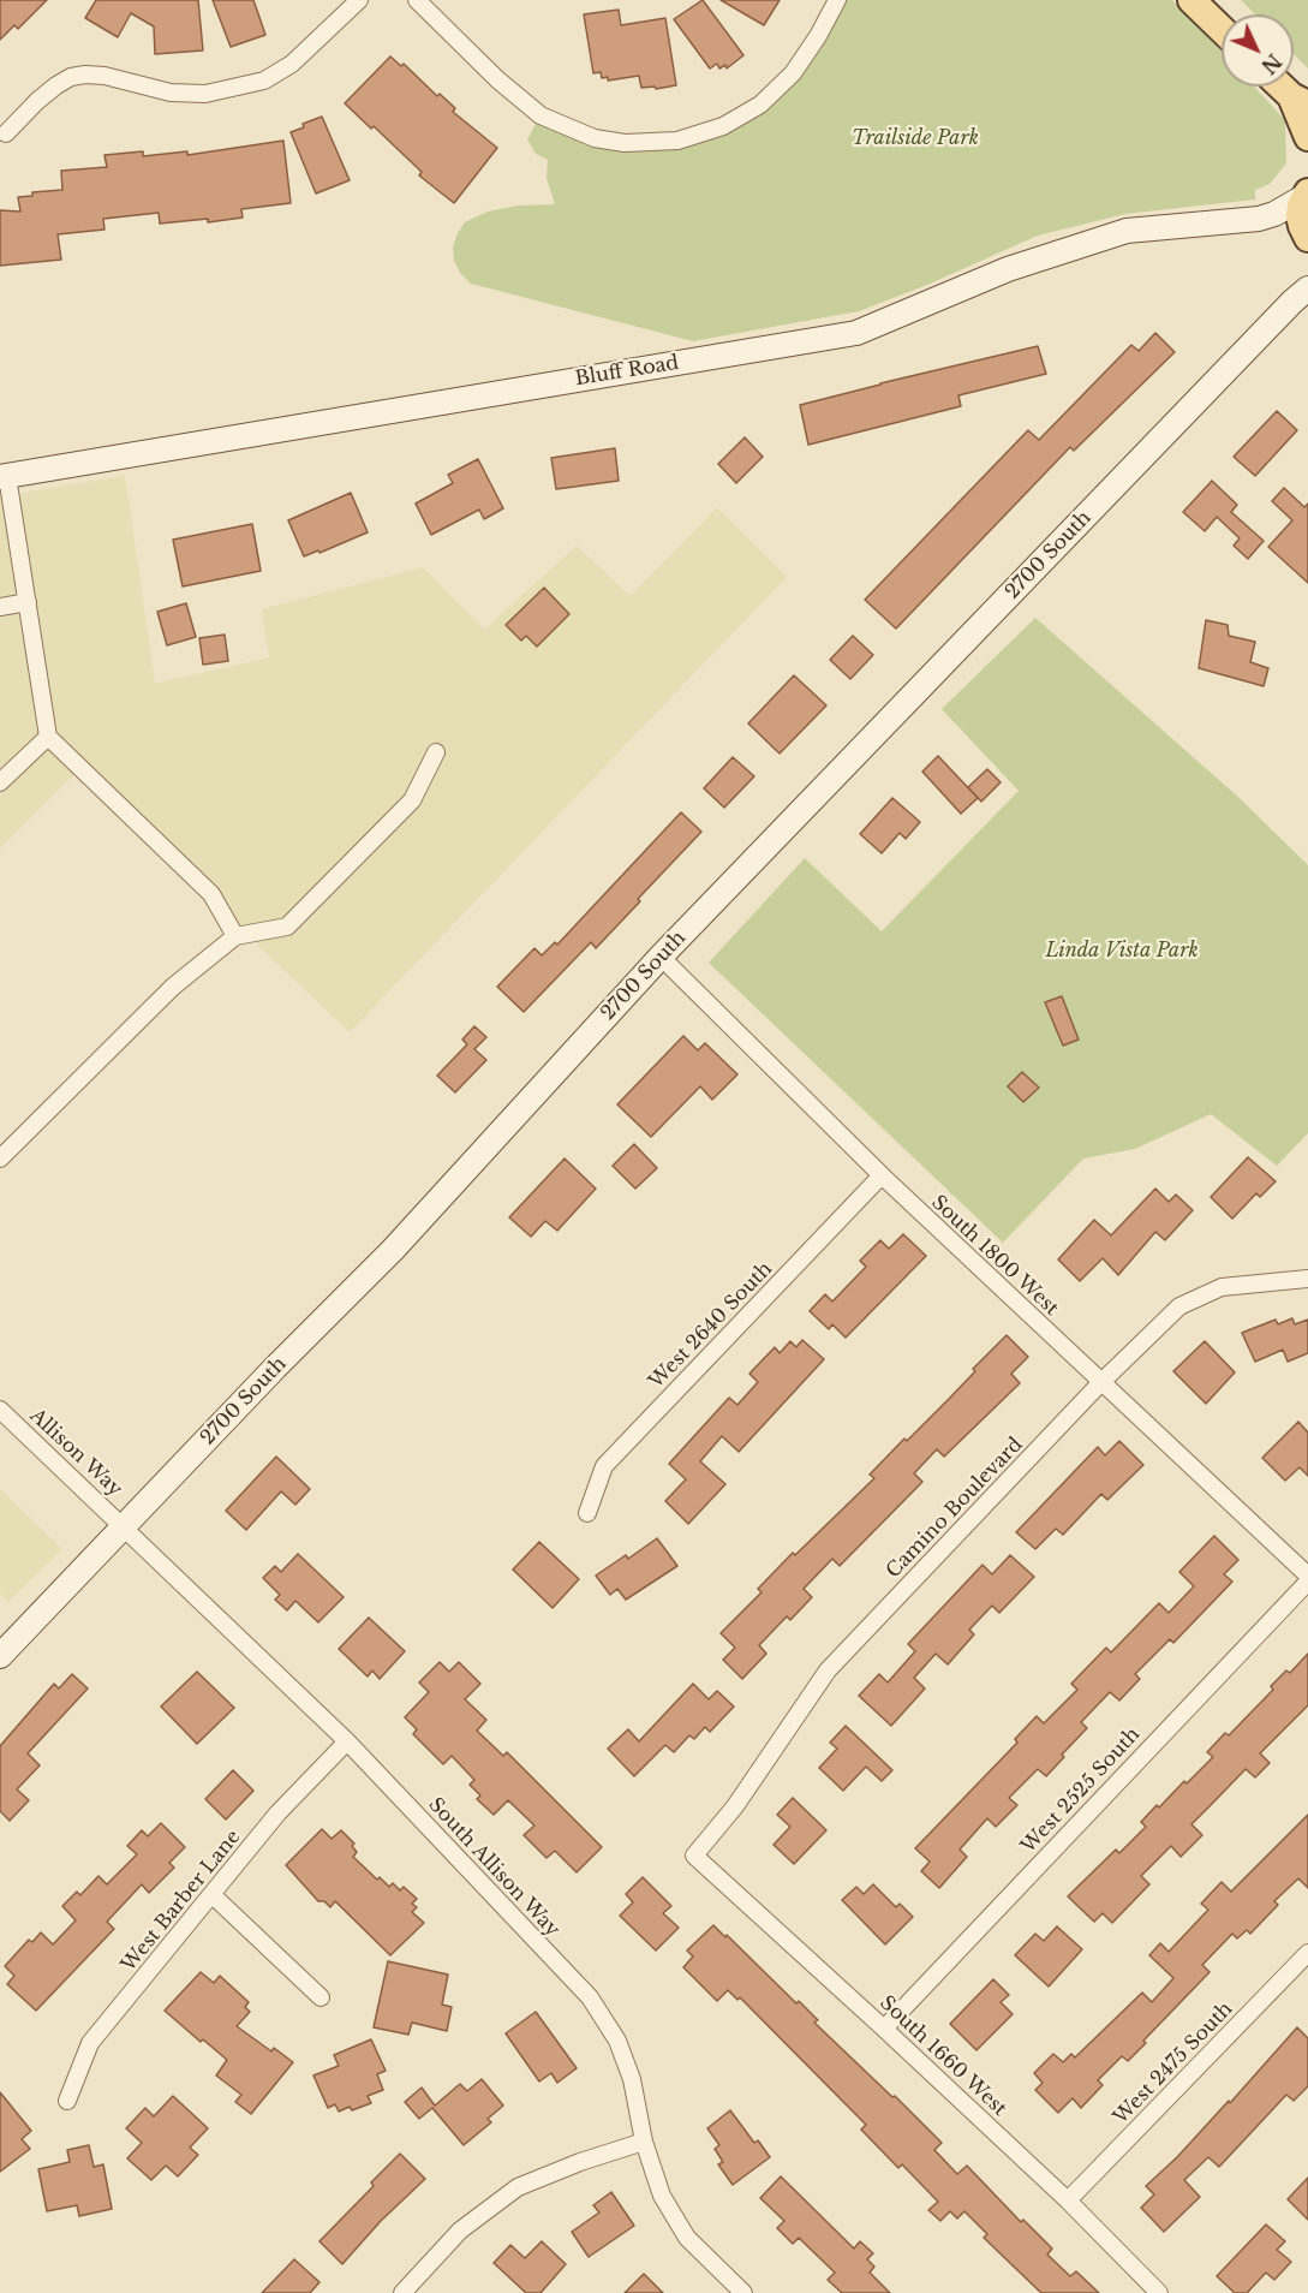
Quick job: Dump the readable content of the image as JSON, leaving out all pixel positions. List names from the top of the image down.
{
  "streets": {
    "main road": ["Bluff Road", "2700 South"],
    "street": [
      "South 1800 West",
      "West 2640 South",
      "Allison Way",
      "Camino Boulevard",
      "West 2525 South",
      "South Allison Way",
      "West Barber Lane",
      "South 1660 West",
      "West 2475 South"
    ]
  },
  "crossings": [
    ["2700 South", "South 1800 West"],
    ["2700 South", "Allison Way"],
    ["2700 South", "South Allison Way"],
    ["South 1800 West", "West 2640 South"],
    ["South 1800 West", "Camino Boulevard"],
    ["South 1800 West", "West 2525 South"],
    ["Allison Way", "South Allison Way"],
    ["Camino Boulevard", "South 1660 West"],
    ["West 2525 South", "South 1660 West"],
    ["South Allison Way", "West Barber Lane"],
    ["South 1660 West", "West 2475 South"]
  ],
  "parks": ["Trailside Park", "Linda Vista Park"],
  "north": "bottom right"
}
